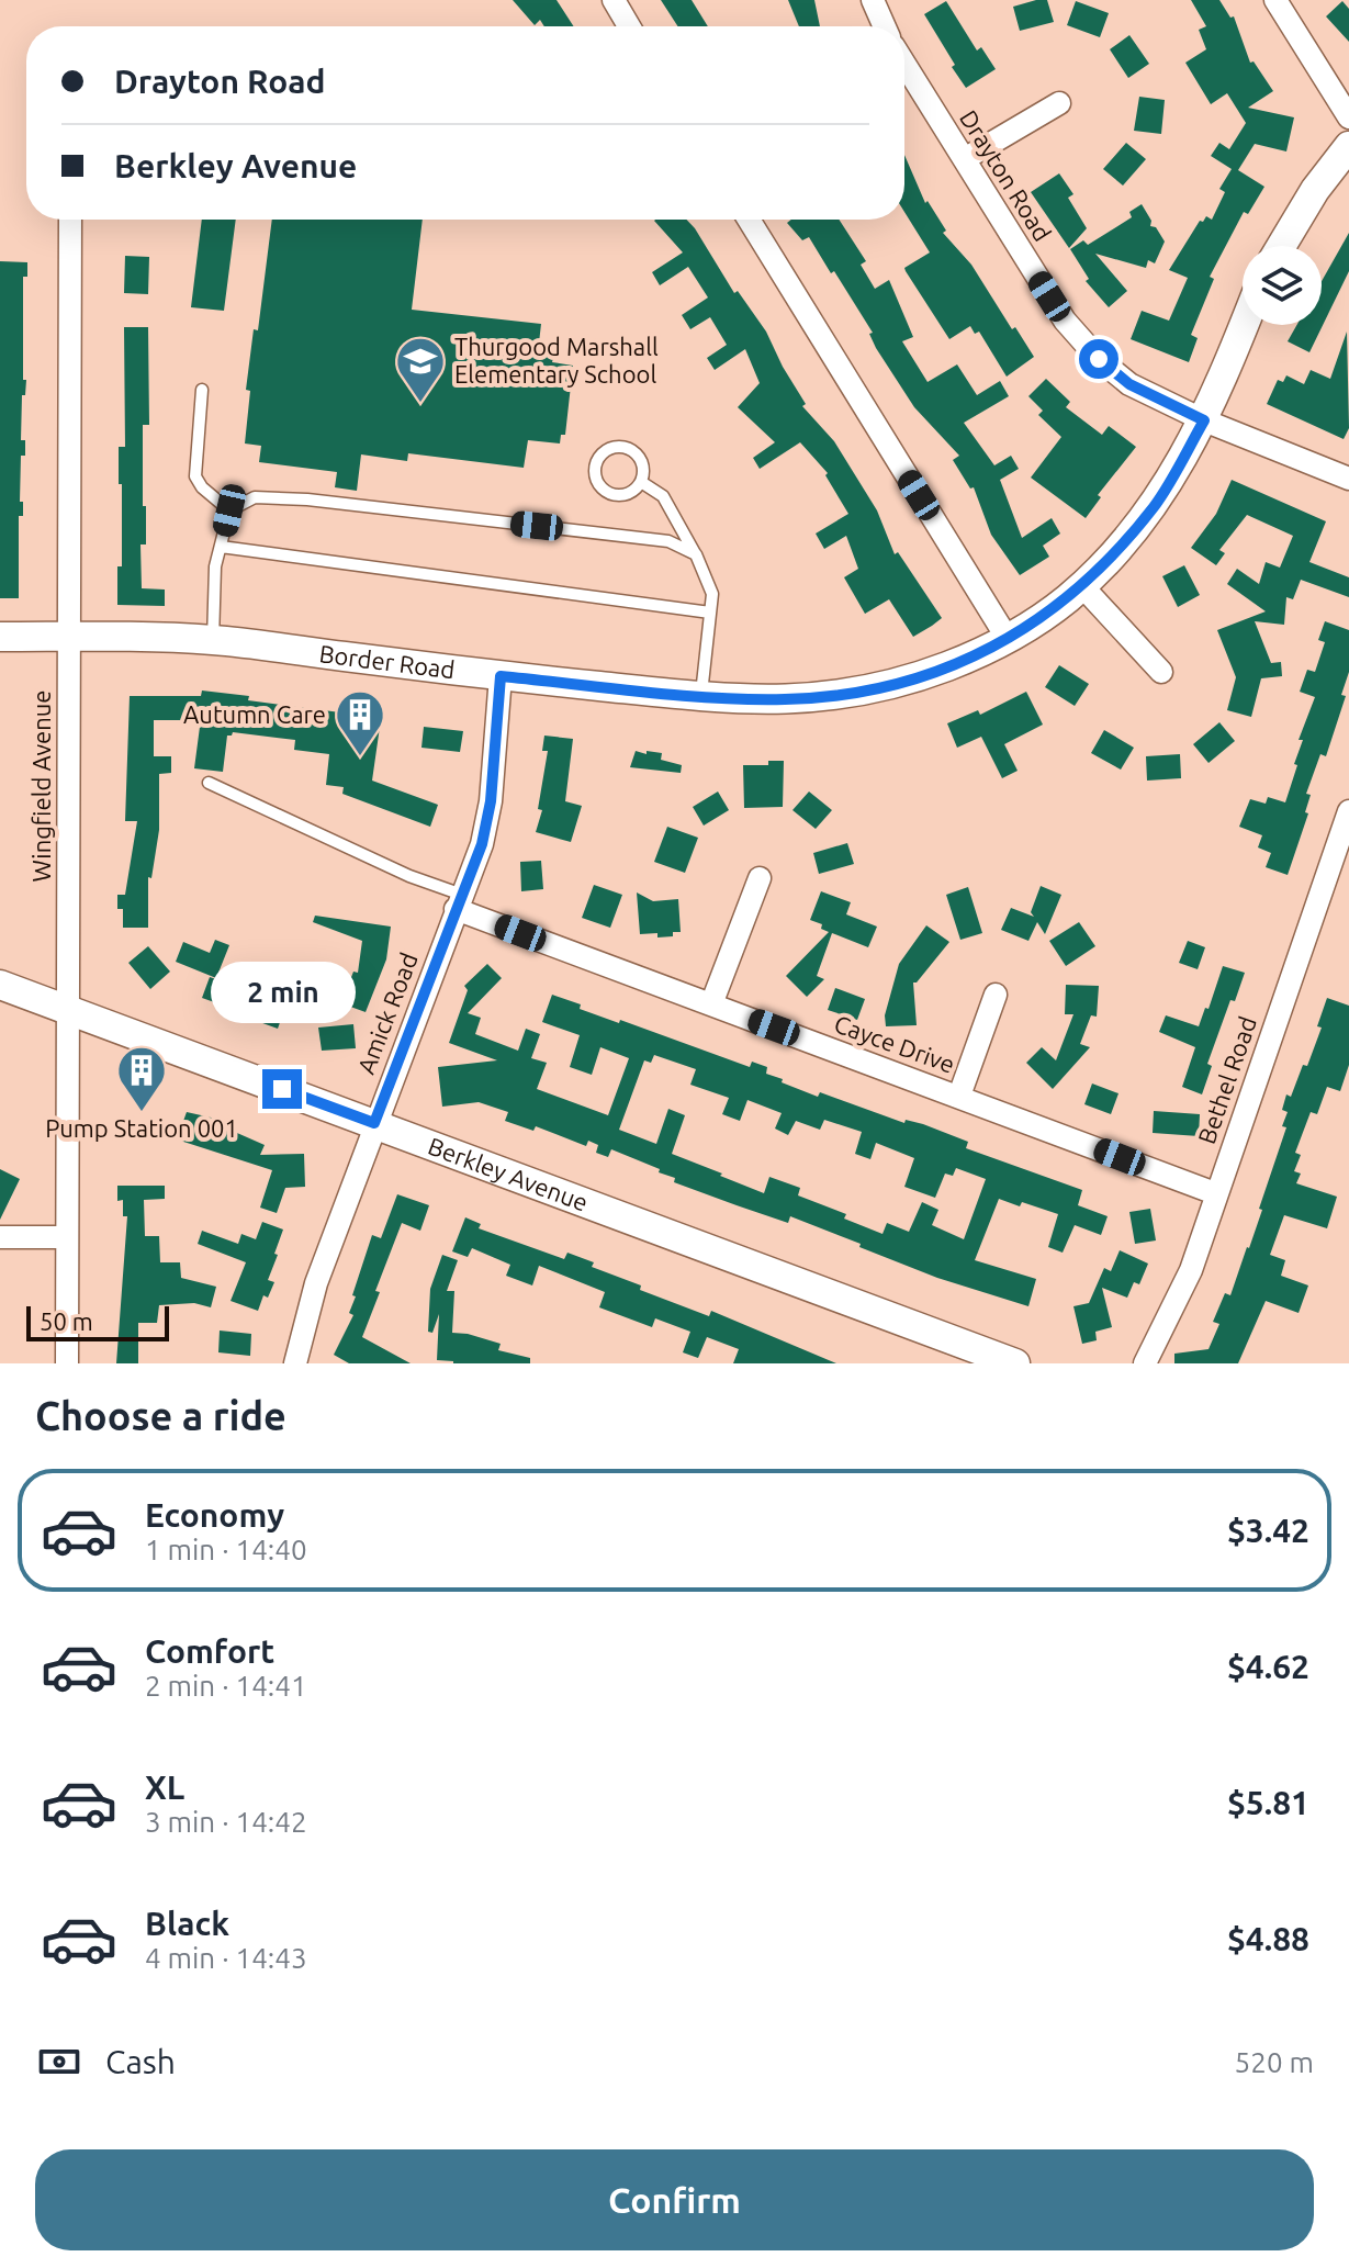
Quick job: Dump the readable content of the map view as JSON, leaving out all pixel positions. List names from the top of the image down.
{
  "streets": {
    "street": [
      "Drayton Road",
      "Border Road",
      "Wingfield Avenue",
      "Amick Road",
      "Cayce Drive",
      "Bethel Road",
      "Berkley Avenue"
    ]
  },
  "crossings": [
    ["Drayton Road", "Border Road"],
    ["Border Road", "Wingfield Avenue"],
    ["Border Road", "Amick Road"],
    ["Wingfield Avenue", "Berkley Avenue"],
    ["Amick Road", "Cayce Drive"],
    ["Amick Road", "Berkley Avenue"],
    ["Cayce Drive", "Bethel Road"]
  ],
  "places": {
    "school or university": ["Thurgood Marshall Elementary School"],
    "building": ["Autumn Care", "Pump Station 001"]
  },
  "scale_bar": "50 m",
  "page": {
    "banner": ["Drayton Road", "Berkley Avenue"],
    "bubble": "2 min",
    "scale": "50 m",
    "heading": "Choose a ride",
    "list": [
      {
        "name": "Economy",
        "note": "1 min · 14:40",
        "value": "$3.42"
      },
      {
        "name": "Comfort",
        "note": "2 min · 14:41",
        "value": "$4.62"
      },
      {
        "name": "XL",
        "note": "3 min · 14:42",
        "value": "$5.81"
      },
      {
        "name": "Black",
        "note": "4 min · 14:43",
        "value": "$4.88"
      }
    ],
    "pay": ["Cash", "520 m"],
    "buttons": "Confirm"
  }
}
